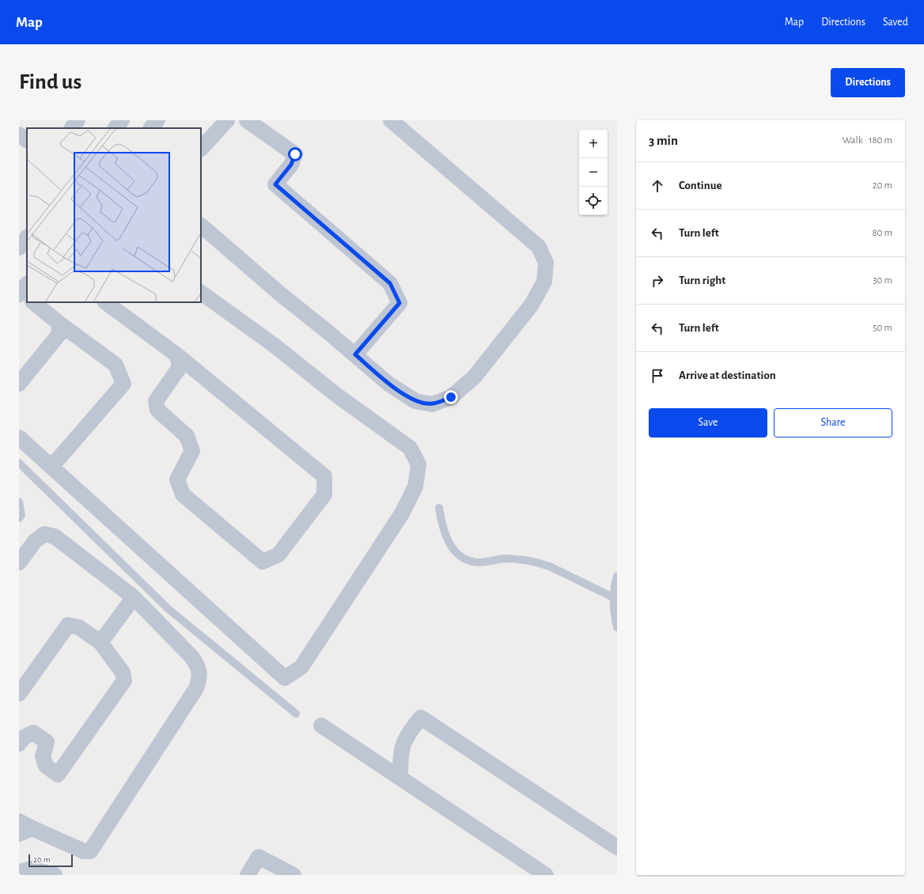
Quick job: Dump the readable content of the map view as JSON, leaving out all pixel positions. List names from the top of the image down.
{
  "scale_bar": "20 m",
  "page": {
    "header": "Map",
    "nav": ["Map", "Directions", "Saved"],
    "buttons": [
      "Directions",
      ["Save", "Share"]
    ],
    "title": "Find us",
    "heading": ["3 min", "Walk · 180 m"],
    "map_buttons": ["+", "−"],
    "list": [
      ["Continue", "20 m"],
      ["Turn left", "80 m"],
      ["Turn right", "30 m"],
      ["Turn left", "50 m"],
      "Arrive at destination"
    ],
    "scale": "20 m"
  }
}
